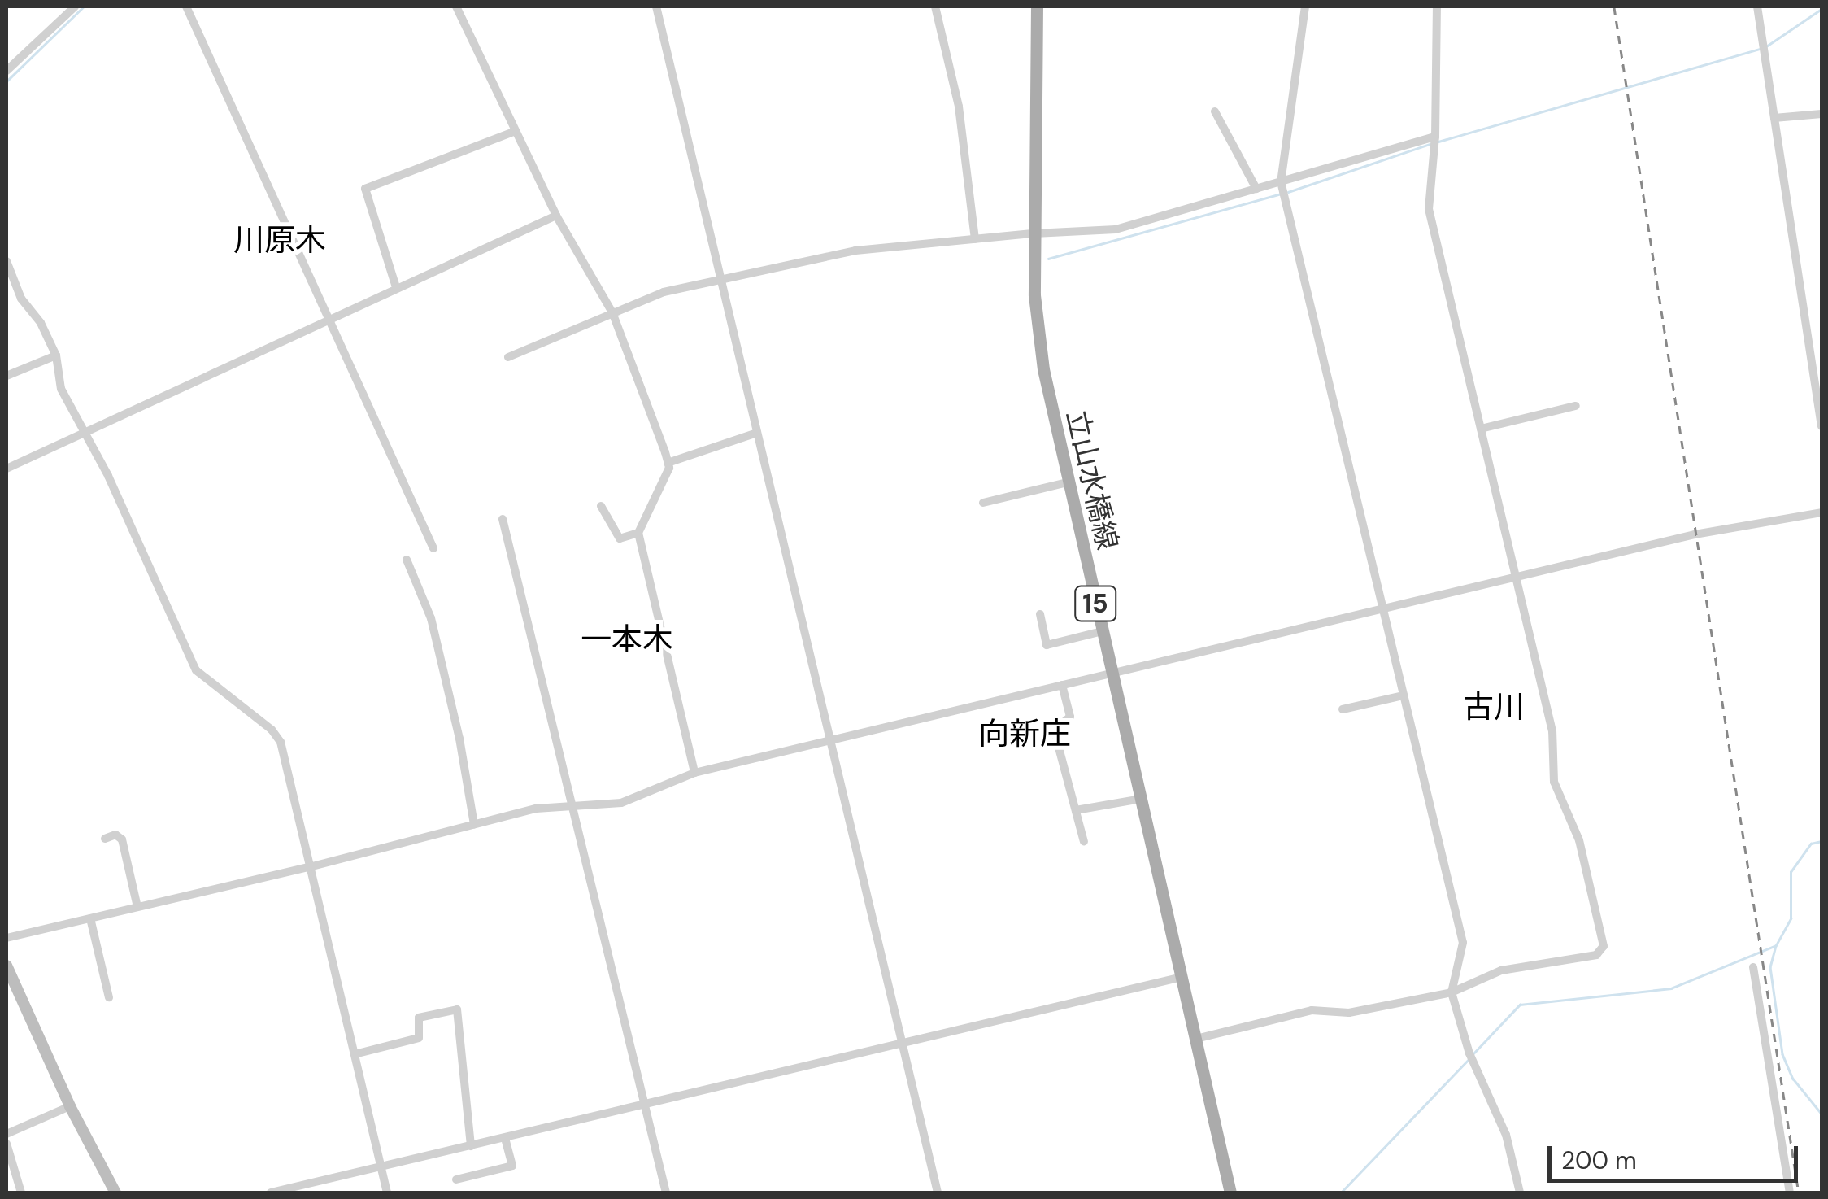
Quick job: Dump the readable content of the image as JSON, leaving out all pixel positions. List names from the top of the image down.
{
  "streets": {
    "main road": ["立山水橋線", "15"]
  },
  "districts": [
    "川原木",
    "一本木",
    "古川",
    "向新庄"
  ],
  "scale_bar": "200 m"
}
